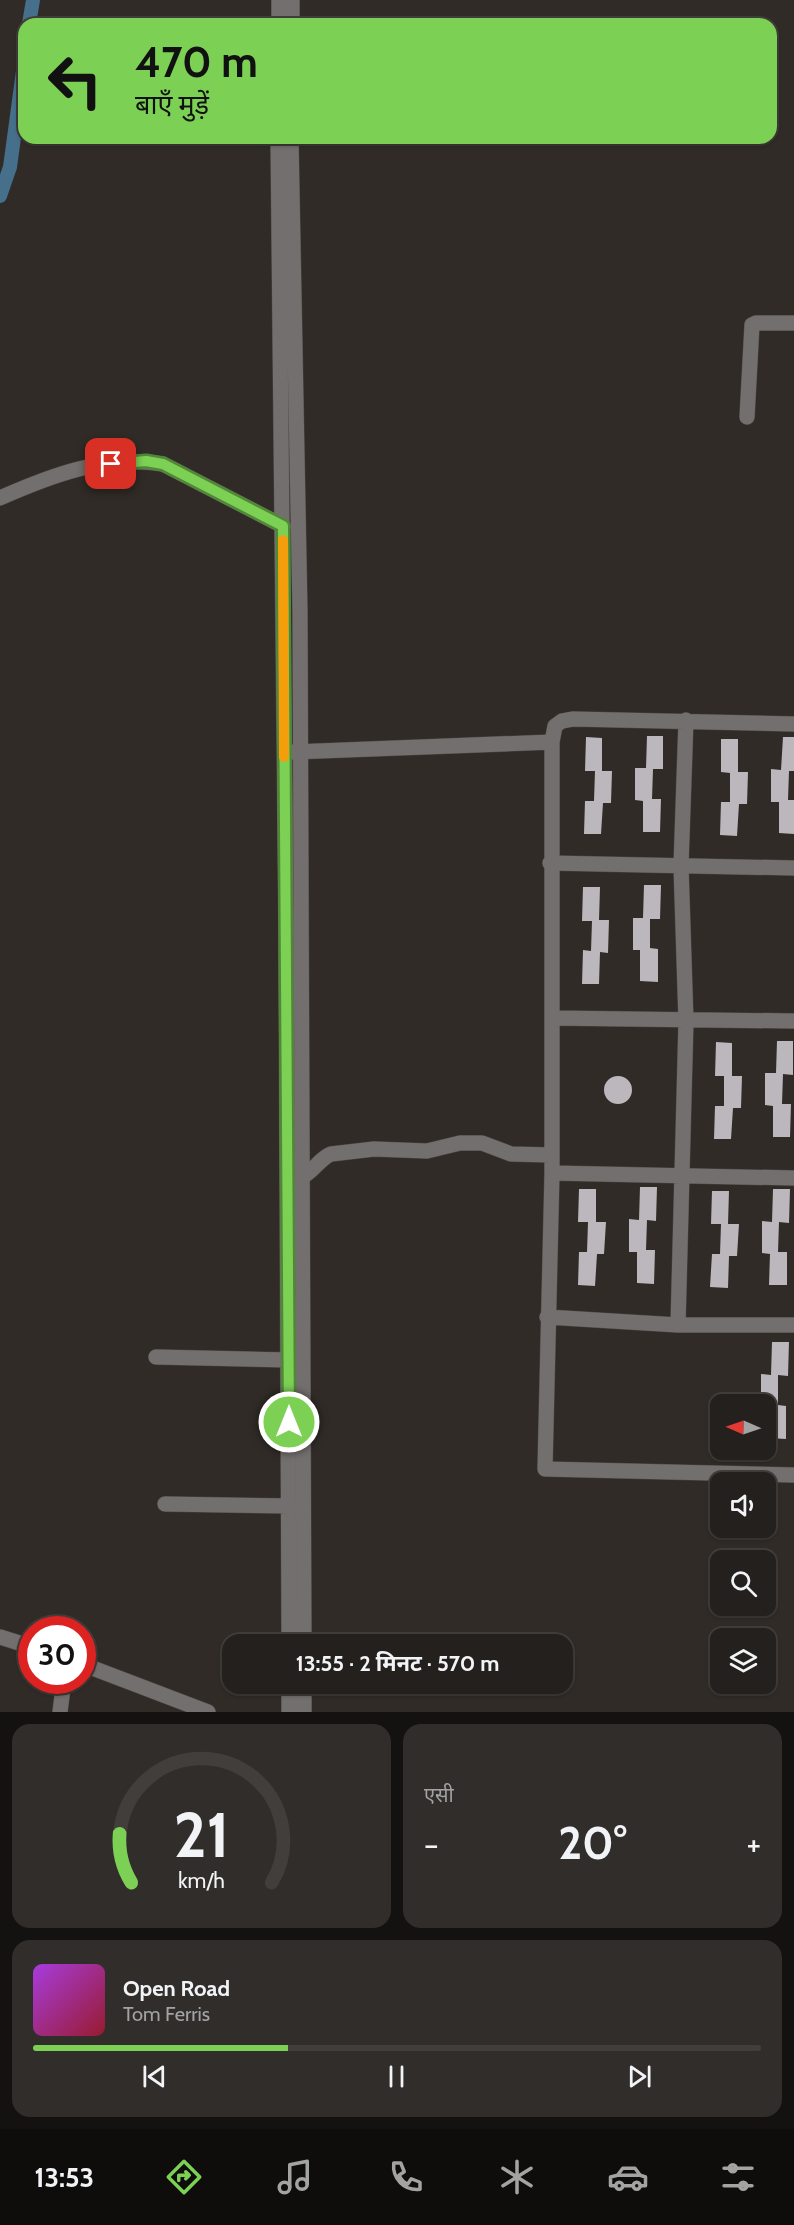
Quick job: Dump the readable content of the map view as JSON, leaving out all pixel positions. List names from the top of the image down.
{
  "north": "left",
  "page": {
    "turn": ["470 m", "बाएँ मुड़ें"],
    "limit": "30",
    "trip": "13:55 · 2 मिनट · 570 m",
    "tile": "एसी",
    "heat": ["−", "20°", "+"],
    "song": ["Open Road", "Tom Ferris"],
    "tabs": "13:53",
    "gauge": ["21", "km/h"]
  }
}
